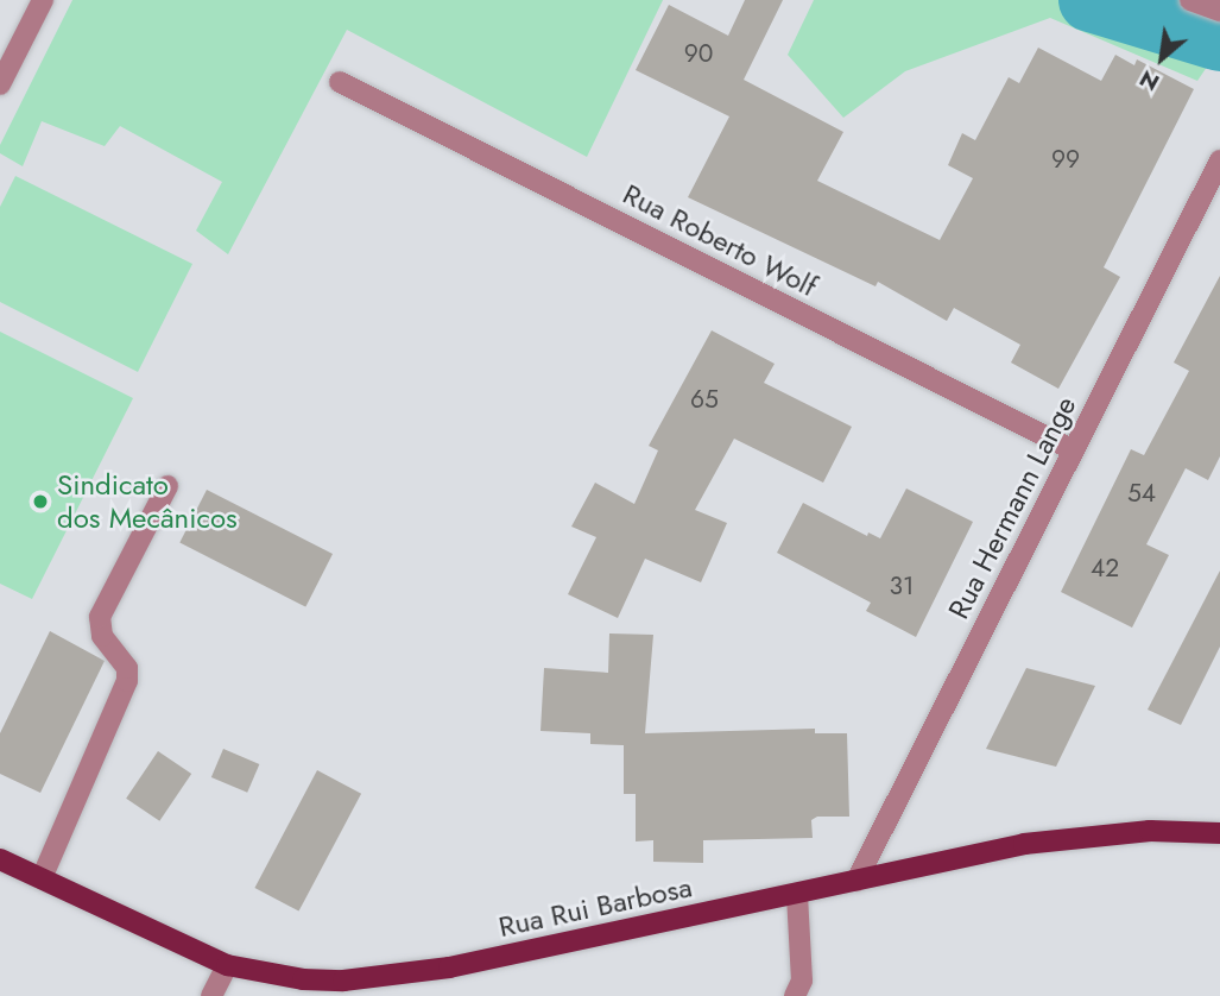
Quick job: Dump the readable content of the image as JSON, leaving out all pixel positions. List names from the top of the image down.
{
  "streets": {
    "main road": ["Rua Rui Barbosa"],
    "street": ["Rua Roberto Wolf", "Rua Hermann Lange"]
  },
  "crossings": [
    ["Rua Roberto Wolf", "Rua Hermann Lange"],
    ["Rua Hermann Lange", "Rua Rui Barbosa"]
  ],
  "places": ["Sindicato dos Mecânicos"],
  "house_numbers": [
    "90",
    "99",
    "65",
    "54",
    "42",
    "31"
  ],
  "north": "bottom left"
}
